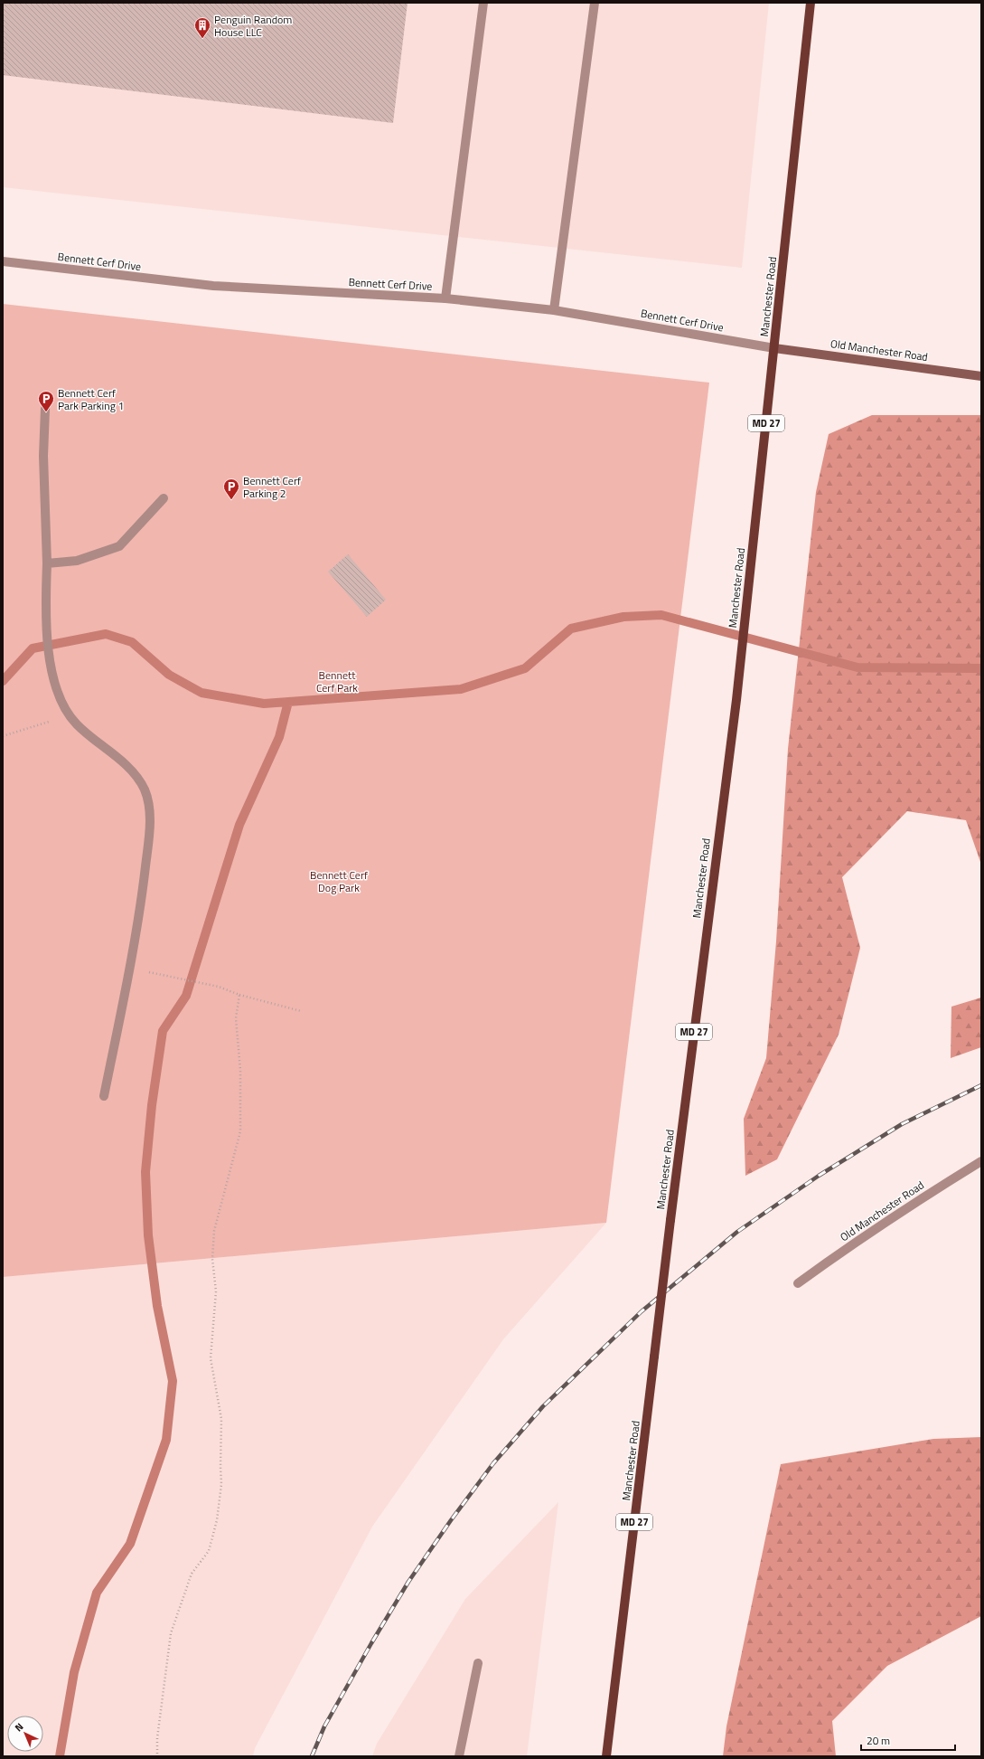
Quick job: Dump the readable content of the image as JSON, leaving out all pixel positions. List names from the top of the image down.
{
  "streets": {
    "main road": ["Manchester Road", "MD 27"],
    "street": ["Bennett Cerf Drive", "Old Manchester Road"]
  },
  "crossings": [
    ["Bennett Cerf Drive", "Manchester Road"],
    ["Bennett Cerf Drive", "Old Manchester Road"],
    ["Manchester Road", "Old Manchester Road"]
  ],
  "parks": ["Bennett Cerf Park", "Bennett Cerf Dog Park"],
  "places": {
    "building": ["Penguin Random House LLC"],
    "parking": ["Bennett Cerf Park Parking 1", "Bennett Cerf Parking 2"]
  },
  "scale_bar": "20 m",
  "north": "top left"
}
